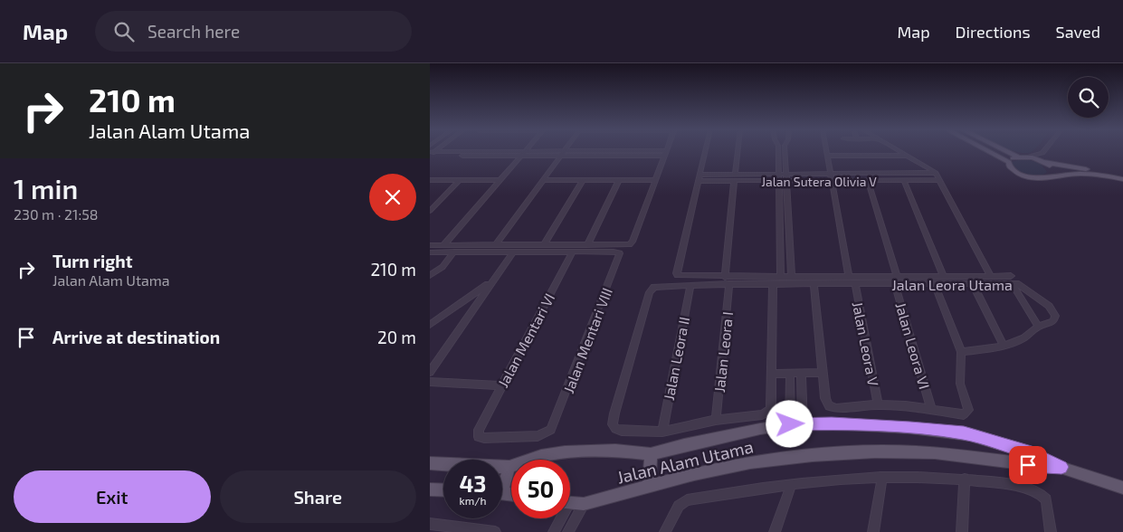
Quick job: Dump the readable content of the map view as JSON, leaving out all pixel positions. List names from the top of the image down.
{
  "streets": {
    "main road": ["Jalan Alam Utama"],
    "street": [
      "Jalan Sutera Olivia V",
      "Jalan Leora Utama",
      "Jalan Mentari VI",
      "Jalan Mentari VIII",
      "Jalan Leora V",
      "Jalan Leora VI",
      "Jalan Leora I",
      "Jalan Leora II"
    ]
  },
  "crossings": [
    ["Jalan Sutera Olivia V", "Jalan Leora VI"],
    ["Jalan Leora Utama", "Jalan Leora V"],
    ["Jalan Leora Utama", "Jalan Leora VI"],
    ["Jalan Leora Utama", "Jalan Leora I"],
    ["Jalan Leora Utama", "Jalan Leora II"],
    ["Jalan Mentari VI", "Jalan Mentari VIII"]
  ],
  "page": {
    "header": "Map",
    "search": "Search here",
    "nav": ["Map", "Directions", "Saved"],
    "turn": ["210 m", "Jalan Alam Utama"],
    "heading": ["1 min", "230 m · 21:58"],
    "list": [
      {
        "name": "Turn right",
        "note": "Jalan Alam Utama",
        "value": "210 m"
      },
      {
        "name": "Arrive at destination",
        "value": "20 m"
      }
    ],
    "speed": "43 km/h",
    "limit": "50",
    "buttons": ["Exit", "Share"]
  }
}
